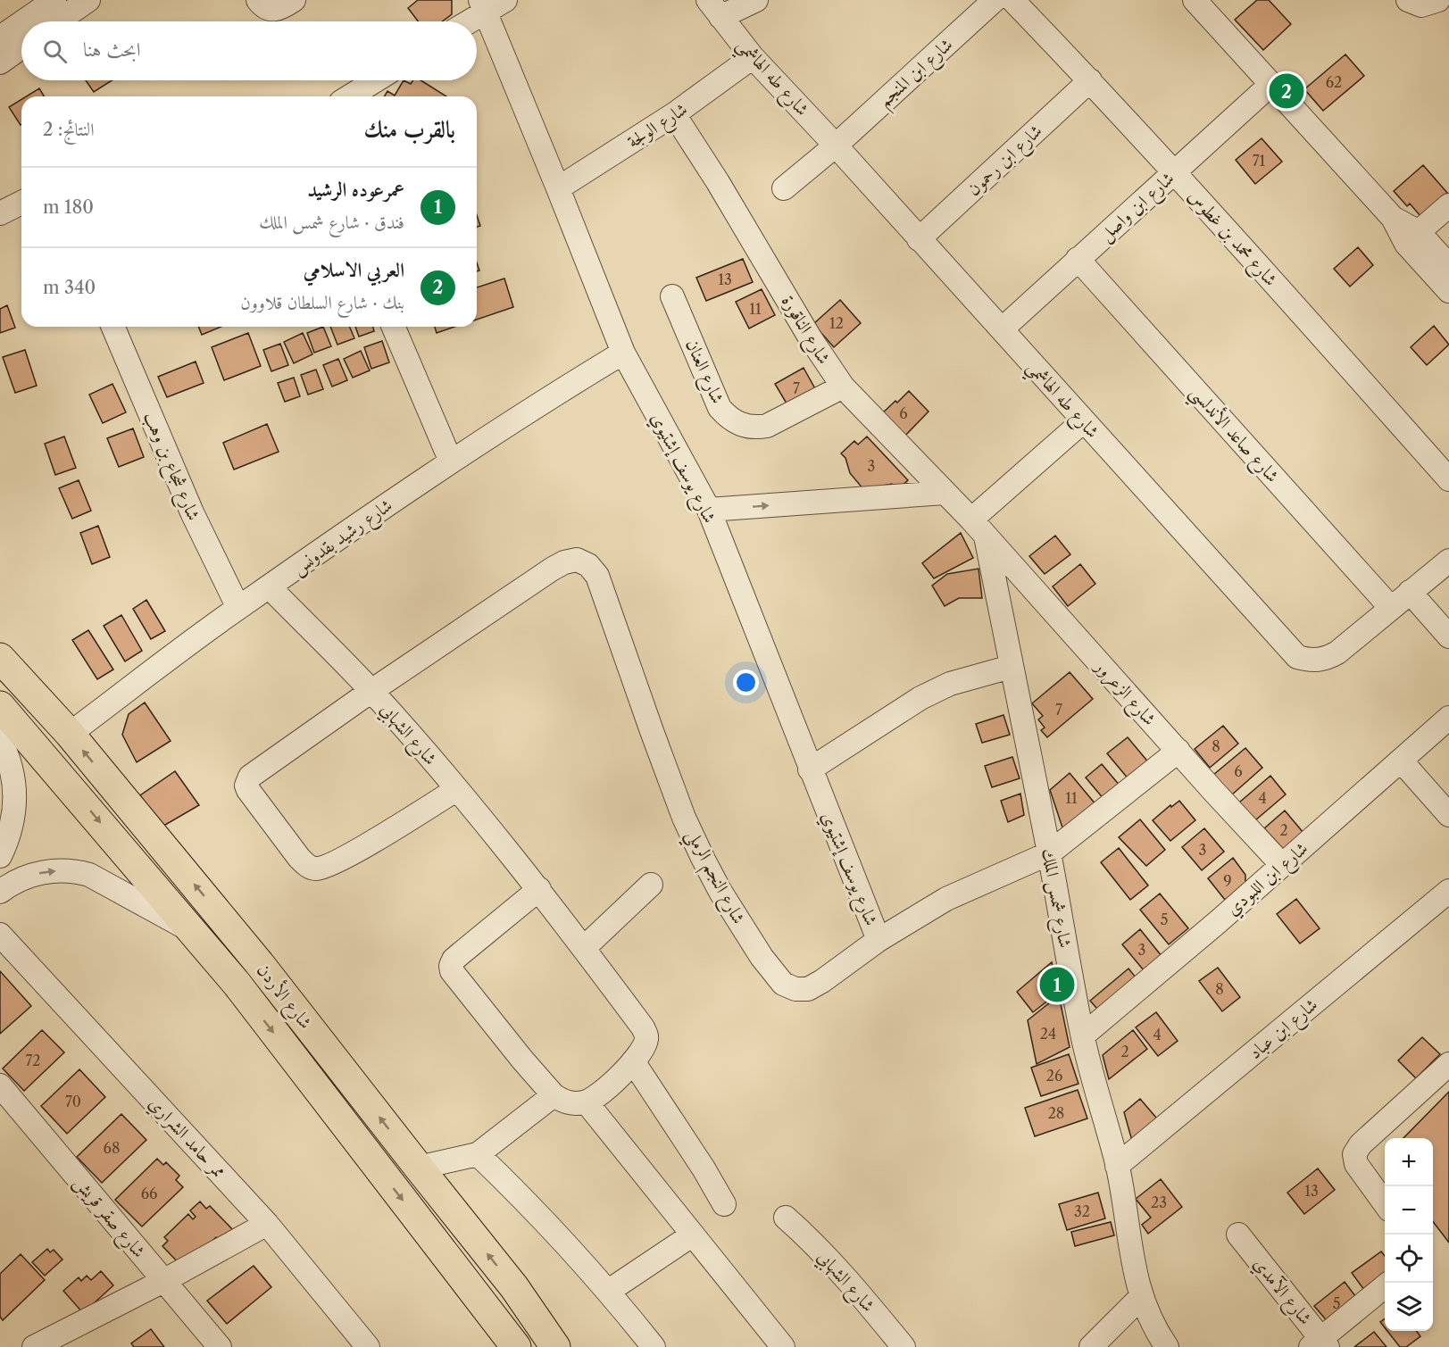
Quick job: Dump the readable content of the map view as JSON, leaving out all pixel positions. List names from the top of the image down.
{
  "streets": {
    "highway": ["شارع الأردن"],
    "street": [
      "شارع ابن المنجم",
      "شارع طه الهاشمي",
      "شارع الولجة",
      "شارع ابن رحمون",
      "شارع ابن واصل",
      "شارع محمد بن غطوس",
      "شارع الناقورة",
      "شارع العنان",
      "شارع صاعد الأندلسي",
      "شارع شجاع بن وهب",
      "شارع يوسف إشتيوي",
      "شارع رشيد بقدونس",
      "شارع الزعرور",
      "شارع الشهابي",
      "شارع النجم الرملي",
      "شارع ابن اللبودي",
      "شارع شمس الملك",
      "شارع ابن عباد",
      "ممر حامد الشراري",
      "شارع صقر قريش",
      "شارع الآمدي"
    ]
  },
  "crossings": [
    ["شارع ابن المنجم", "شارع طه الهاشمي"],
    ["شارع طه الهاشمي", "شارع الولجة"],
    ["شارع طه الهاشمي", "شارع ابن رحمون"],
    ["شارع طه الهاشمي", "شارع ابن واصل"],
    ["شارع طه الهاشمي", "شارع صاعد الأندلسي"],
    ["شارع الولجة", "شارع الناقورة"],
    ["شارع الولجة", "شارع يوسف إشتيوي"],
    ["شارع ابن رحمون", "شارع محمد بن غطوس"],
    ["شارع ابن واصل", "شارع محمد بن غطوس"],
    ["شارع ابن واصل", "شارع صاعد الأندلسي"],
    ["شارع الناقورة", "شارع العنان"],
    ["شارع الناقورة", "شارع الزعرور"],
    ["شارع الناقورة", "شارع شمس الملك"],
    ["شارع شجاع بن وهب", "شارع رشيد بقدونس"],
    ["شارع يوسف إشتيوي", "شارع رشيد بقدونس"],
    ["شارع يوسف إشتيوي", "شارع النجم الرملي"],
    ["شارع رشيد بقدونس", "شارع الشهابي"],
    ["شارع رشيد بقدونس", "شارع الأردن"],
    ["شارع الزعرور", "شارع النجم الرملي"],
    ["شارع الزعرور", "شارع ابن اللبودي"],
    ["شارع الزعرور", "شارع شمس الملك"],
    ["شارع الشهابي", "شارع النجم الرملي"],
    ["شارع النجم الرملي", "شارع شمس الملك"],
    ["شارع ابن اللبودي", "شارع شمس الملك"],
    ["شارع شمس الملك", "شارع ابن عباد"]
  ],
  "house_numbers": [
    "62",
    "71",
    "13",
    "11",
    "12",
    "7",
    "6",
    "3",
    "7",
    "8",
    "6",
    "11",
    "4",
    "2",
    "3",
    "9",
    "5",
    "3",
    "8",
    "24",
    "4",
    "2",
    "72",
    "26",
    "70",
    "28",
    "68",
    "13",
    "66",
    "23",
    "32",
    "5"
  ],
  "page": {
    "search": "ابحث هنا",
    "pins": ["2", "1"],
    "heading": ["بالقرب منك", "النتائج: 2"],
    "list": [
      {
        "mark": "1",
        "name": "عمرعوده الرشيد",
        "note": "فندق · شارع شمس الملك",
        "value": "180 m"
      },
      {
        "mark": "2",
        "name": "العربي الاسلامي",
        "note": "بنك · شارع السلطان قلاوون",
        "value": "340 m"
      }
    ],
    "map_buttons": ["+", "−"]
  }
}
